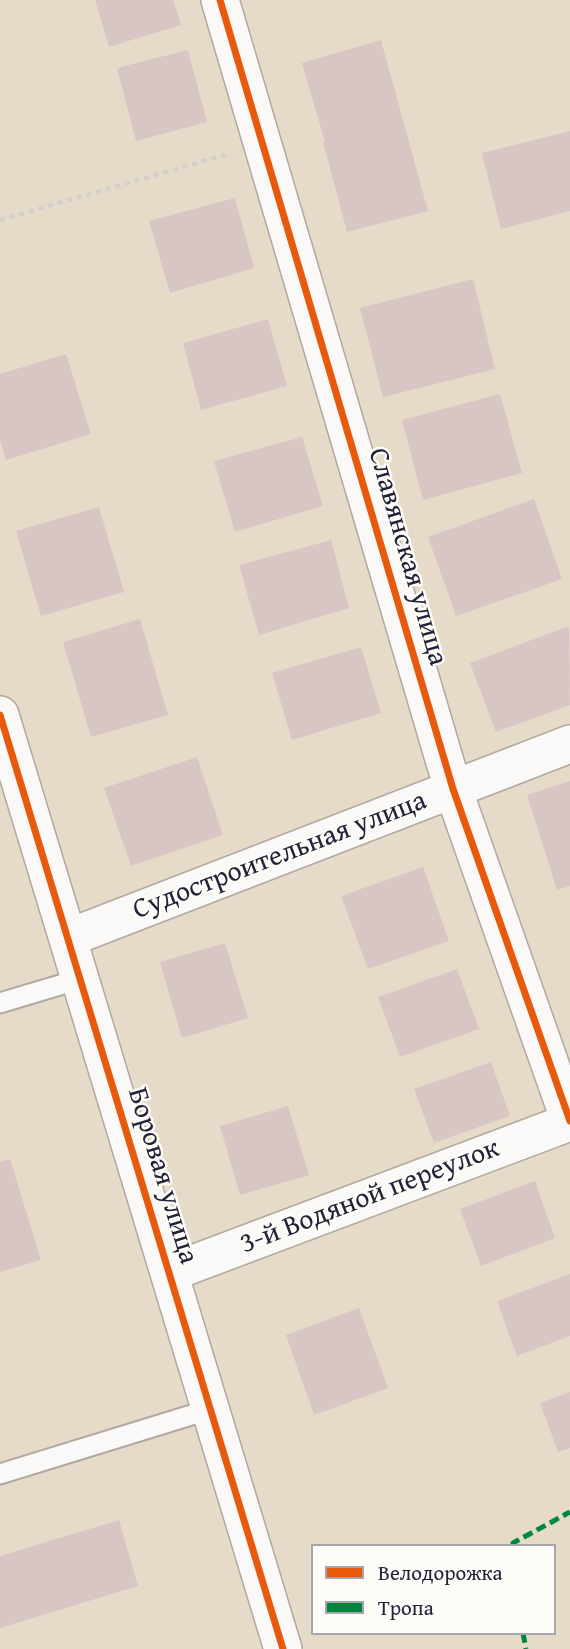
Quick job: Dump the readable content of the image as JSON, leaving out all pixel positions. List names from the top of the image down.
{
  "streets": {
    "street": [
      "Славянская улица",
      "Судостроительная улица",
      "Боровая улица",
      "3-й Водяной переулок"
    ]
  },
  "crossings": [
    ["Славянская улица", "Судостроительная улица"],
    ["Славянская улица", "3-й Водяной переулок"],
    ["Судостроительная улица", "Боровая улица"],
    ["Боровая улица", "3-й Водяной переулок"]
  ],
  "legend": ["Велодорожка", "Тропа"]
}
